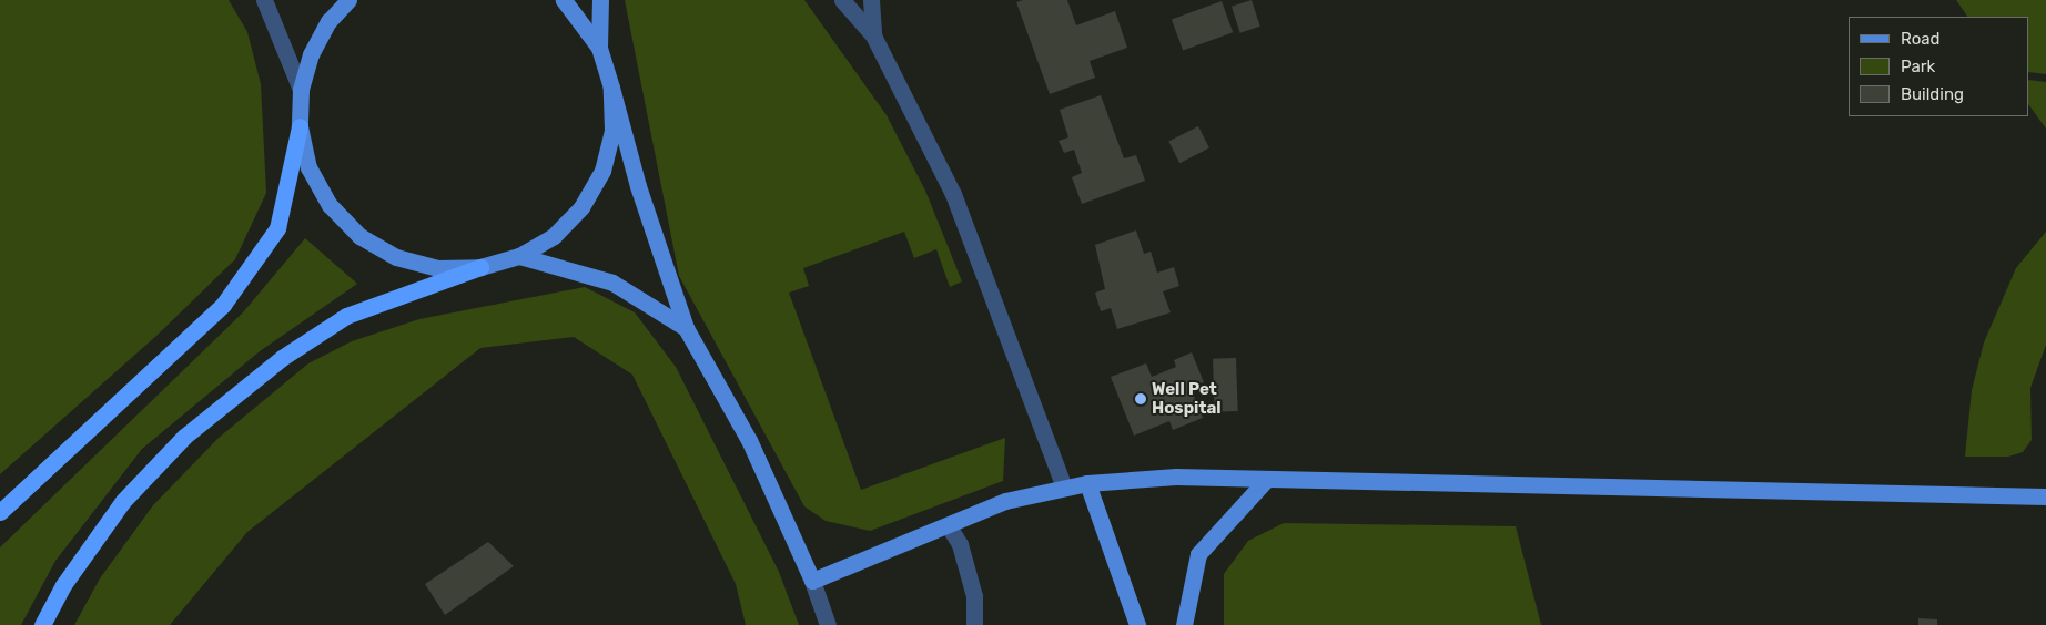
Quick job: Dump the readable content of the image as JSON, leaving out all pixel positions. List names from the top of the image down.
{
  "places": ["Well Pet Hospital"],
  "legend": ["Road", "Park", "Building"]
}
